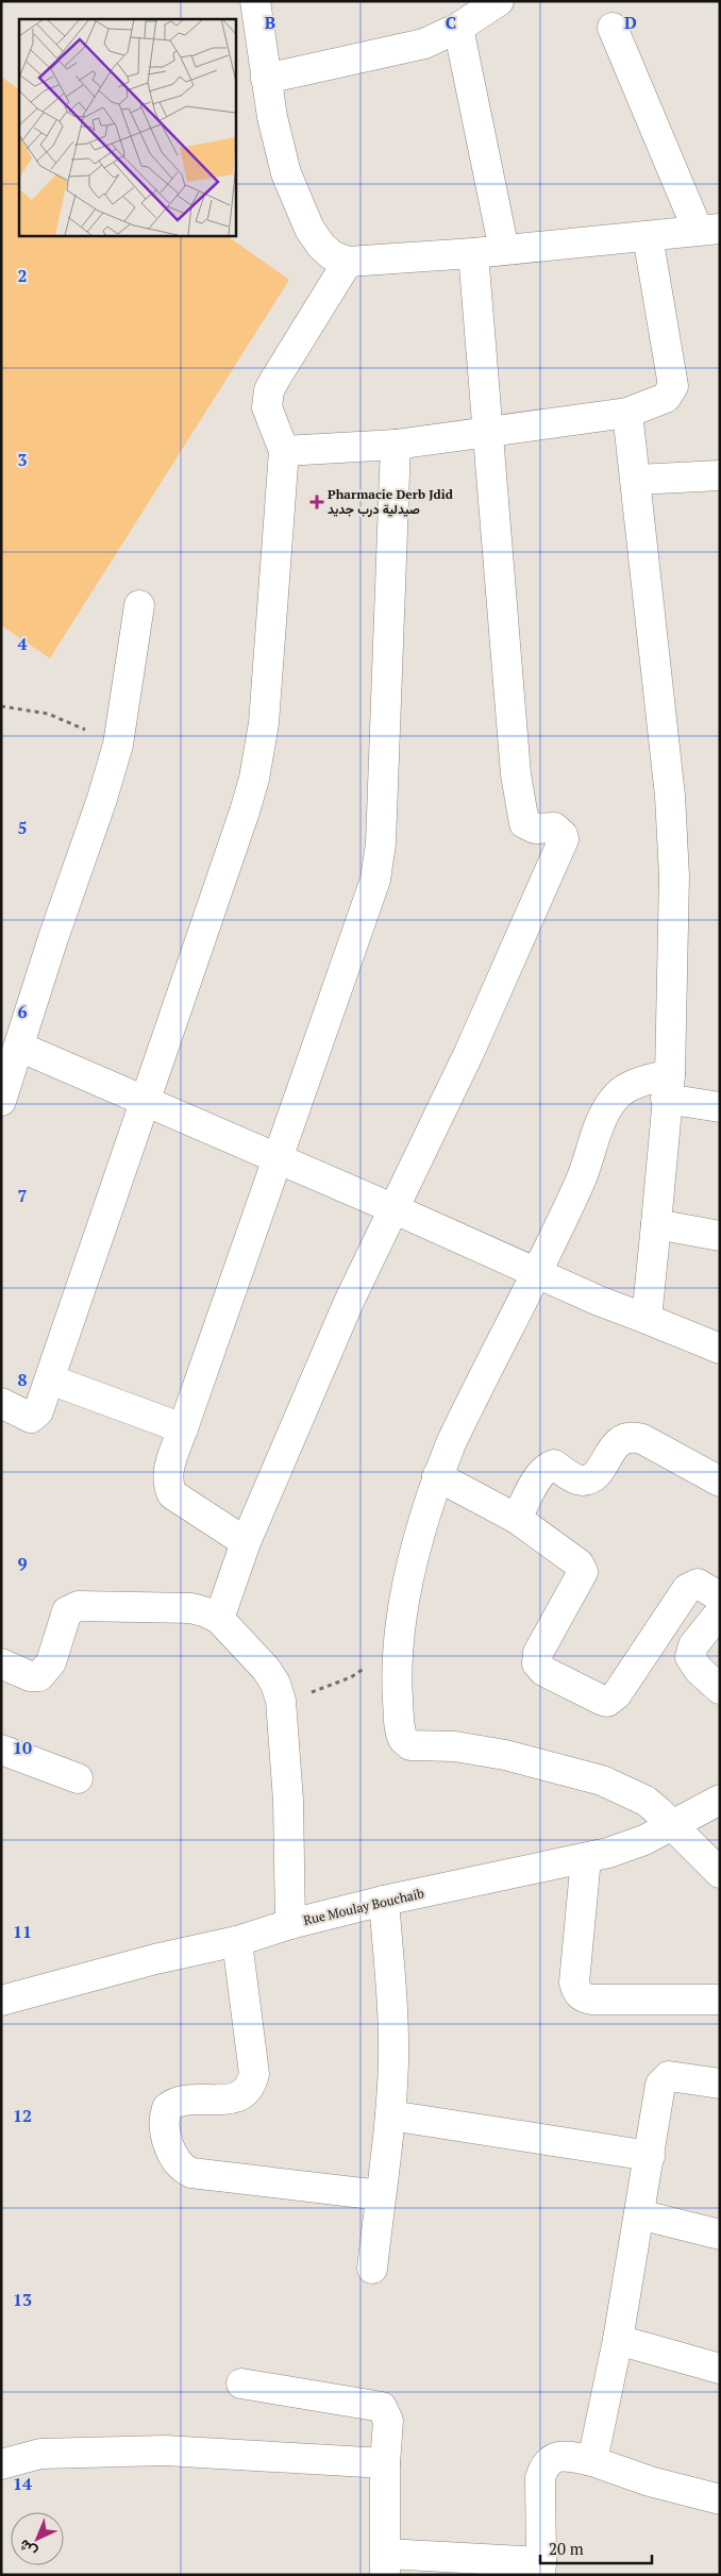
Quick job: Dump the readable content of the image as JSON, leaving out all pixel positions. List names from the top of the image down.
{
  "streets": {
    "street": ["Rue Moulay Bouchaib"]
  },
  "places": {
    "health": ["Pharmacie Derb Jdid صيدلية درب جديد"]
  },
  "scale_bar": "20 m",
  "north": "bottom left",
  "grid": {
    "columns": ["B", "C", "D"],
    "rows": [
      "2",
      "3",
      "4",
      "5",
      "6",
      "7",
      "8",
      "9",
      "10",
      "11",
      "12",
      "13",
      "14"
    ]
  }
}
